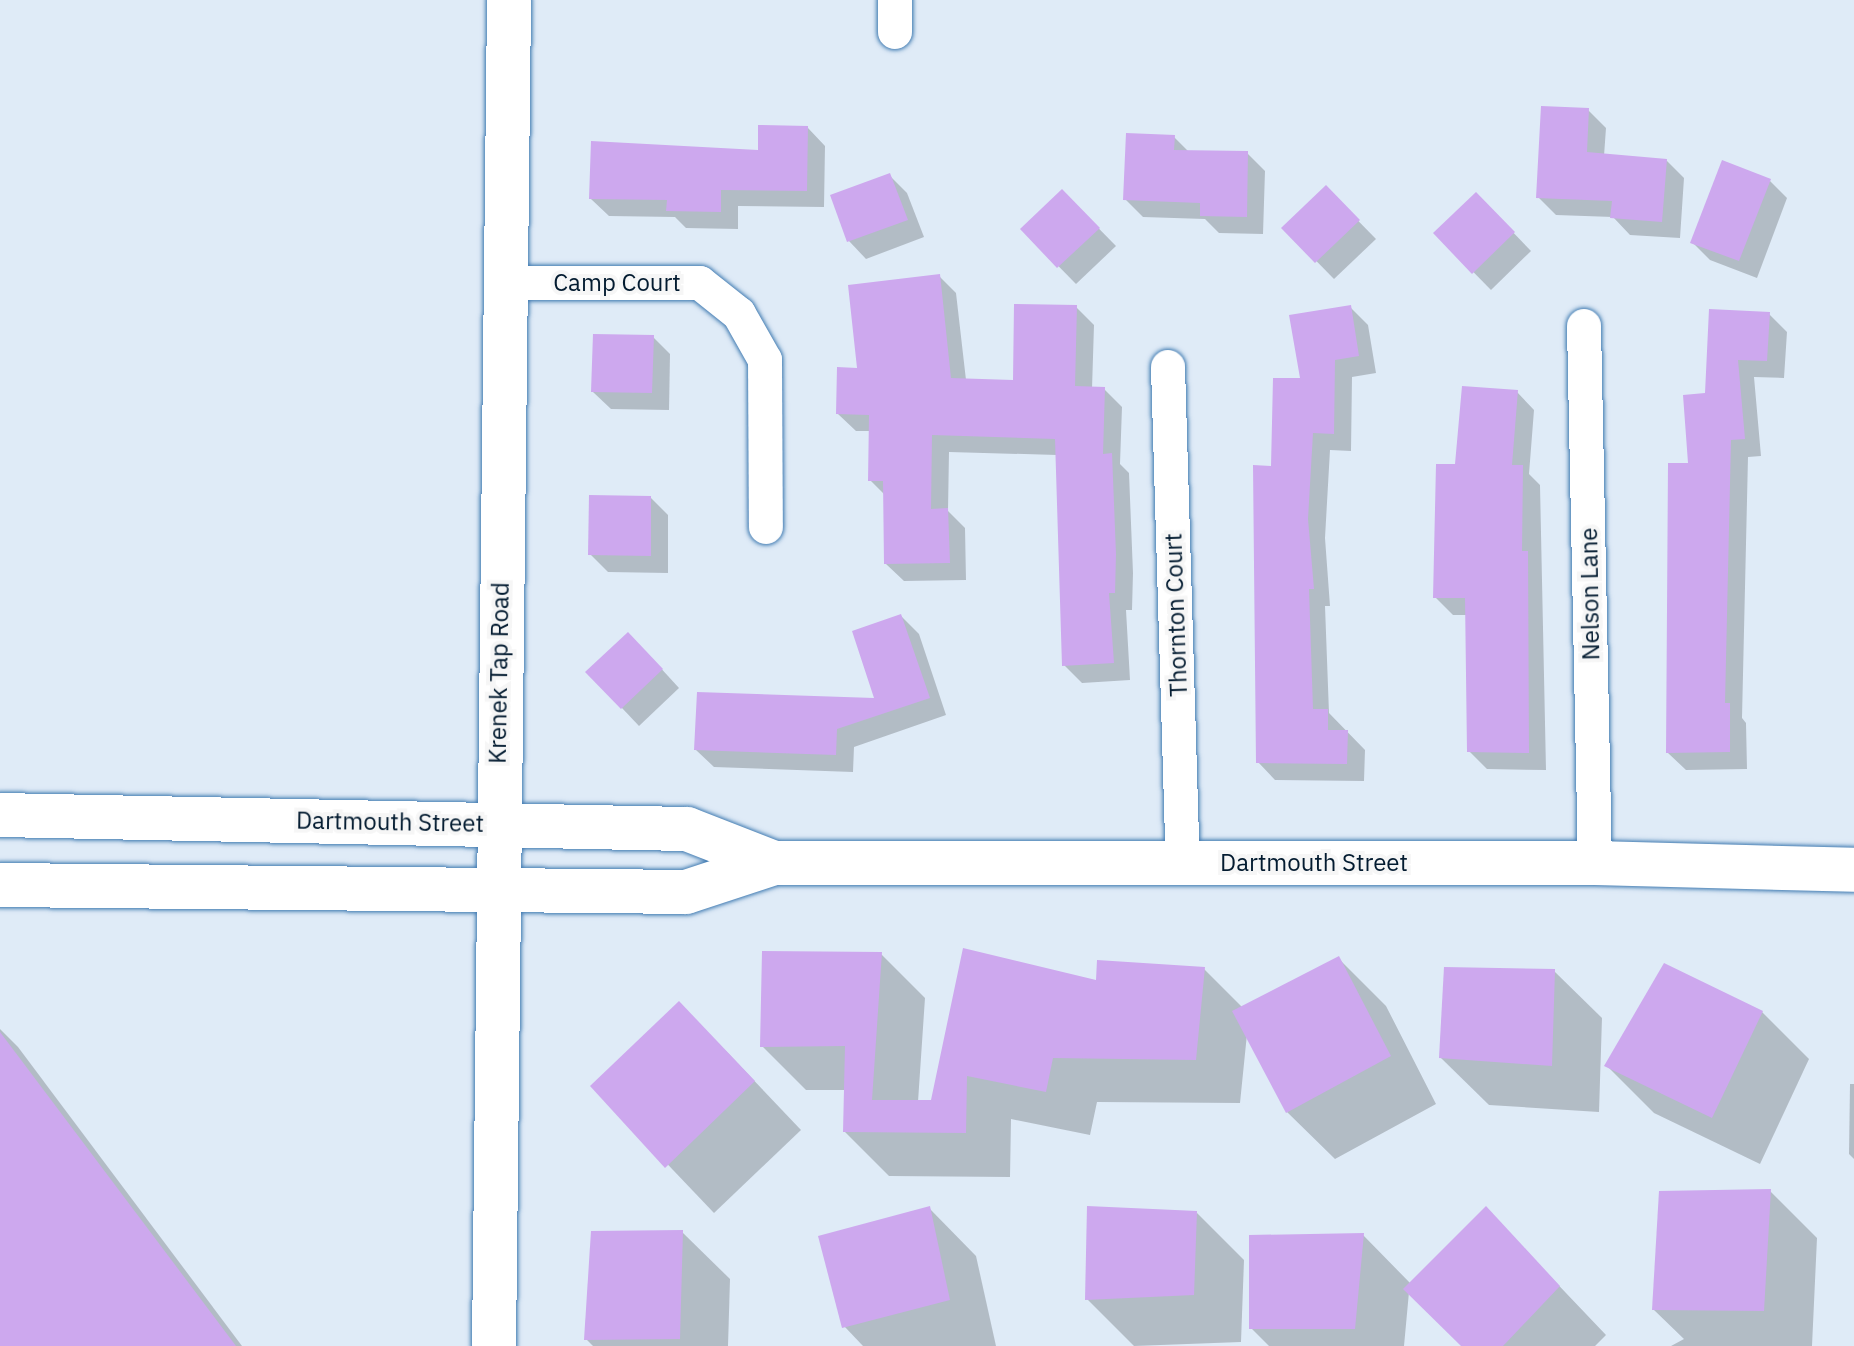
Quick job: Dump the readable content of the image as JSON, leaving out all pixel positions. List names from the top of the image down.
{
  "streets": {
    "street": [
      "Camp Court",
      "Nelson Lane",
      "Thornton Court",
      "Krenek Tap Road",
      "Dartmouth Street"
    ]
  },
  "crossings": [
    ["Camp Court", "Krenek Tap Road"],
    ["Nelson Lane", "Dartmouth Street"],
    ["Thornton Court", "Dartmouth Street"],
    ["Krenek Tap Road", "Dartmouth Street"]
  ]
}
